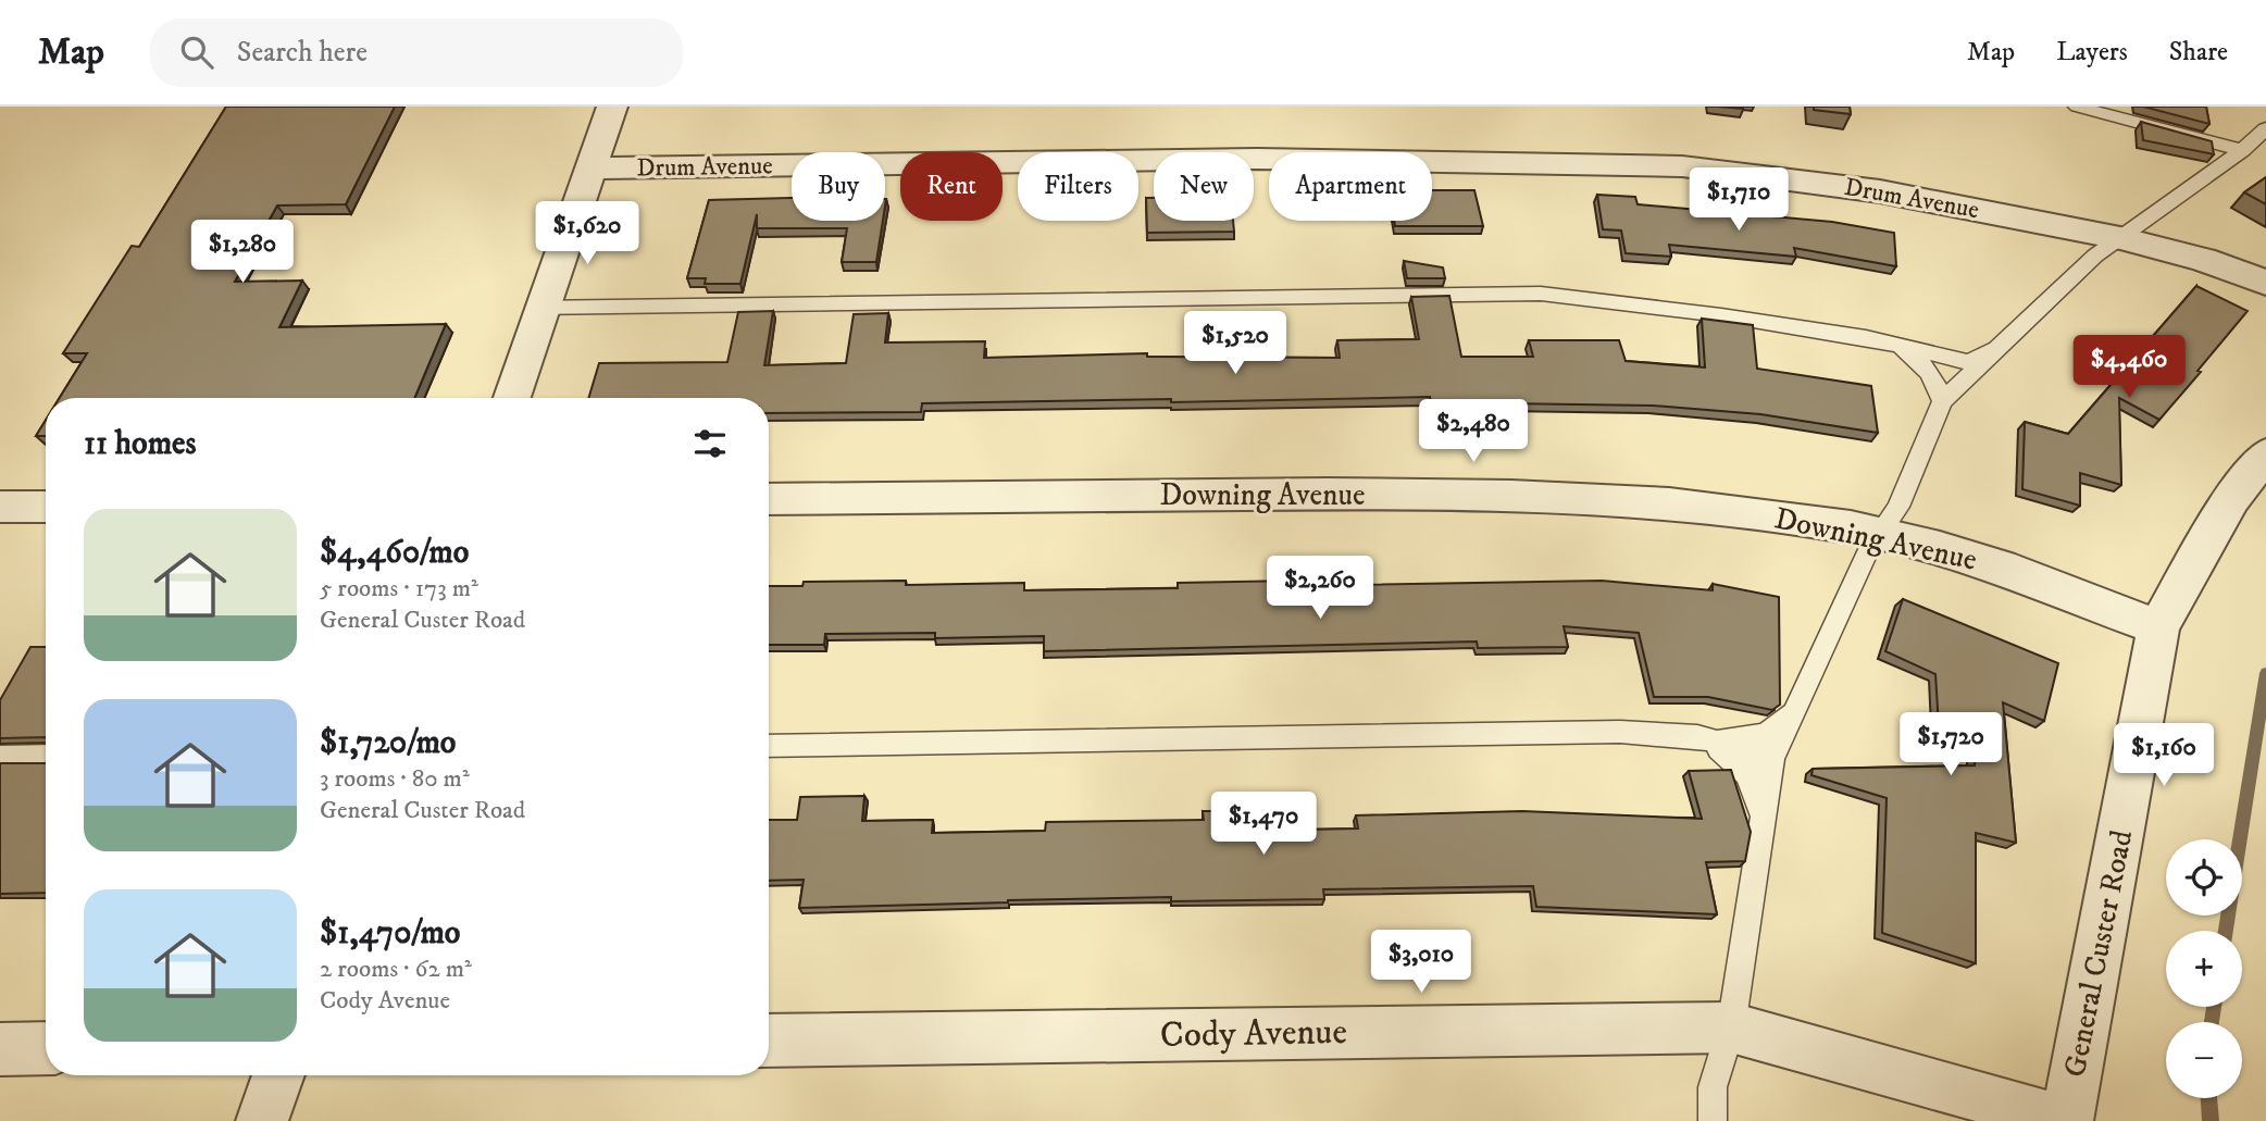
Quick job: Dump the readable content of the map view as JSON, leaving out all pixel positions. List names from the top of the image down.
{
  "streets": {
    "street": [
      "Drum Avenue",
      "Downing Avenue",
      "General Custer Road",
      "Cody Avenue"
    ]
  },
  "crossings": [
    ["Downing Avenue", "General Custer Road"]
  ],
  "page": {
    "header": "Map",
    "search": "Search here",
    "nav": ["Map", "Layers", "Share"],
    "chip": [
      "Buy",
      "Rent",
      "Filters",
      "New",
      "Apartment"
    ],
    "price": [
      "$1,710",
      "$1,620",
      "$1,280",
      "$1,520",
      "$4,460",
      "$2,480",
      "$2,260",
      "$1,720",
      "$1,160",
      "$1,470",
      "$3,010"
    ],
    "heading": "11 homes",
    "list": [
      {
        "name": "$4,460/mo",
        "note": "5 rooms · 173 m² · General Custer Road"
      },
      {
        "name": "$1,720/mo",
        "note": "3 rooms · 80 m² · General Custer Road"
      },
      {
        "name": "$1,470/mo",
        "note": "2 rooms · 62 m² · Cody Avenue"
      }
    ],
    "map_buttons": ["+", "−"]
  }
}
